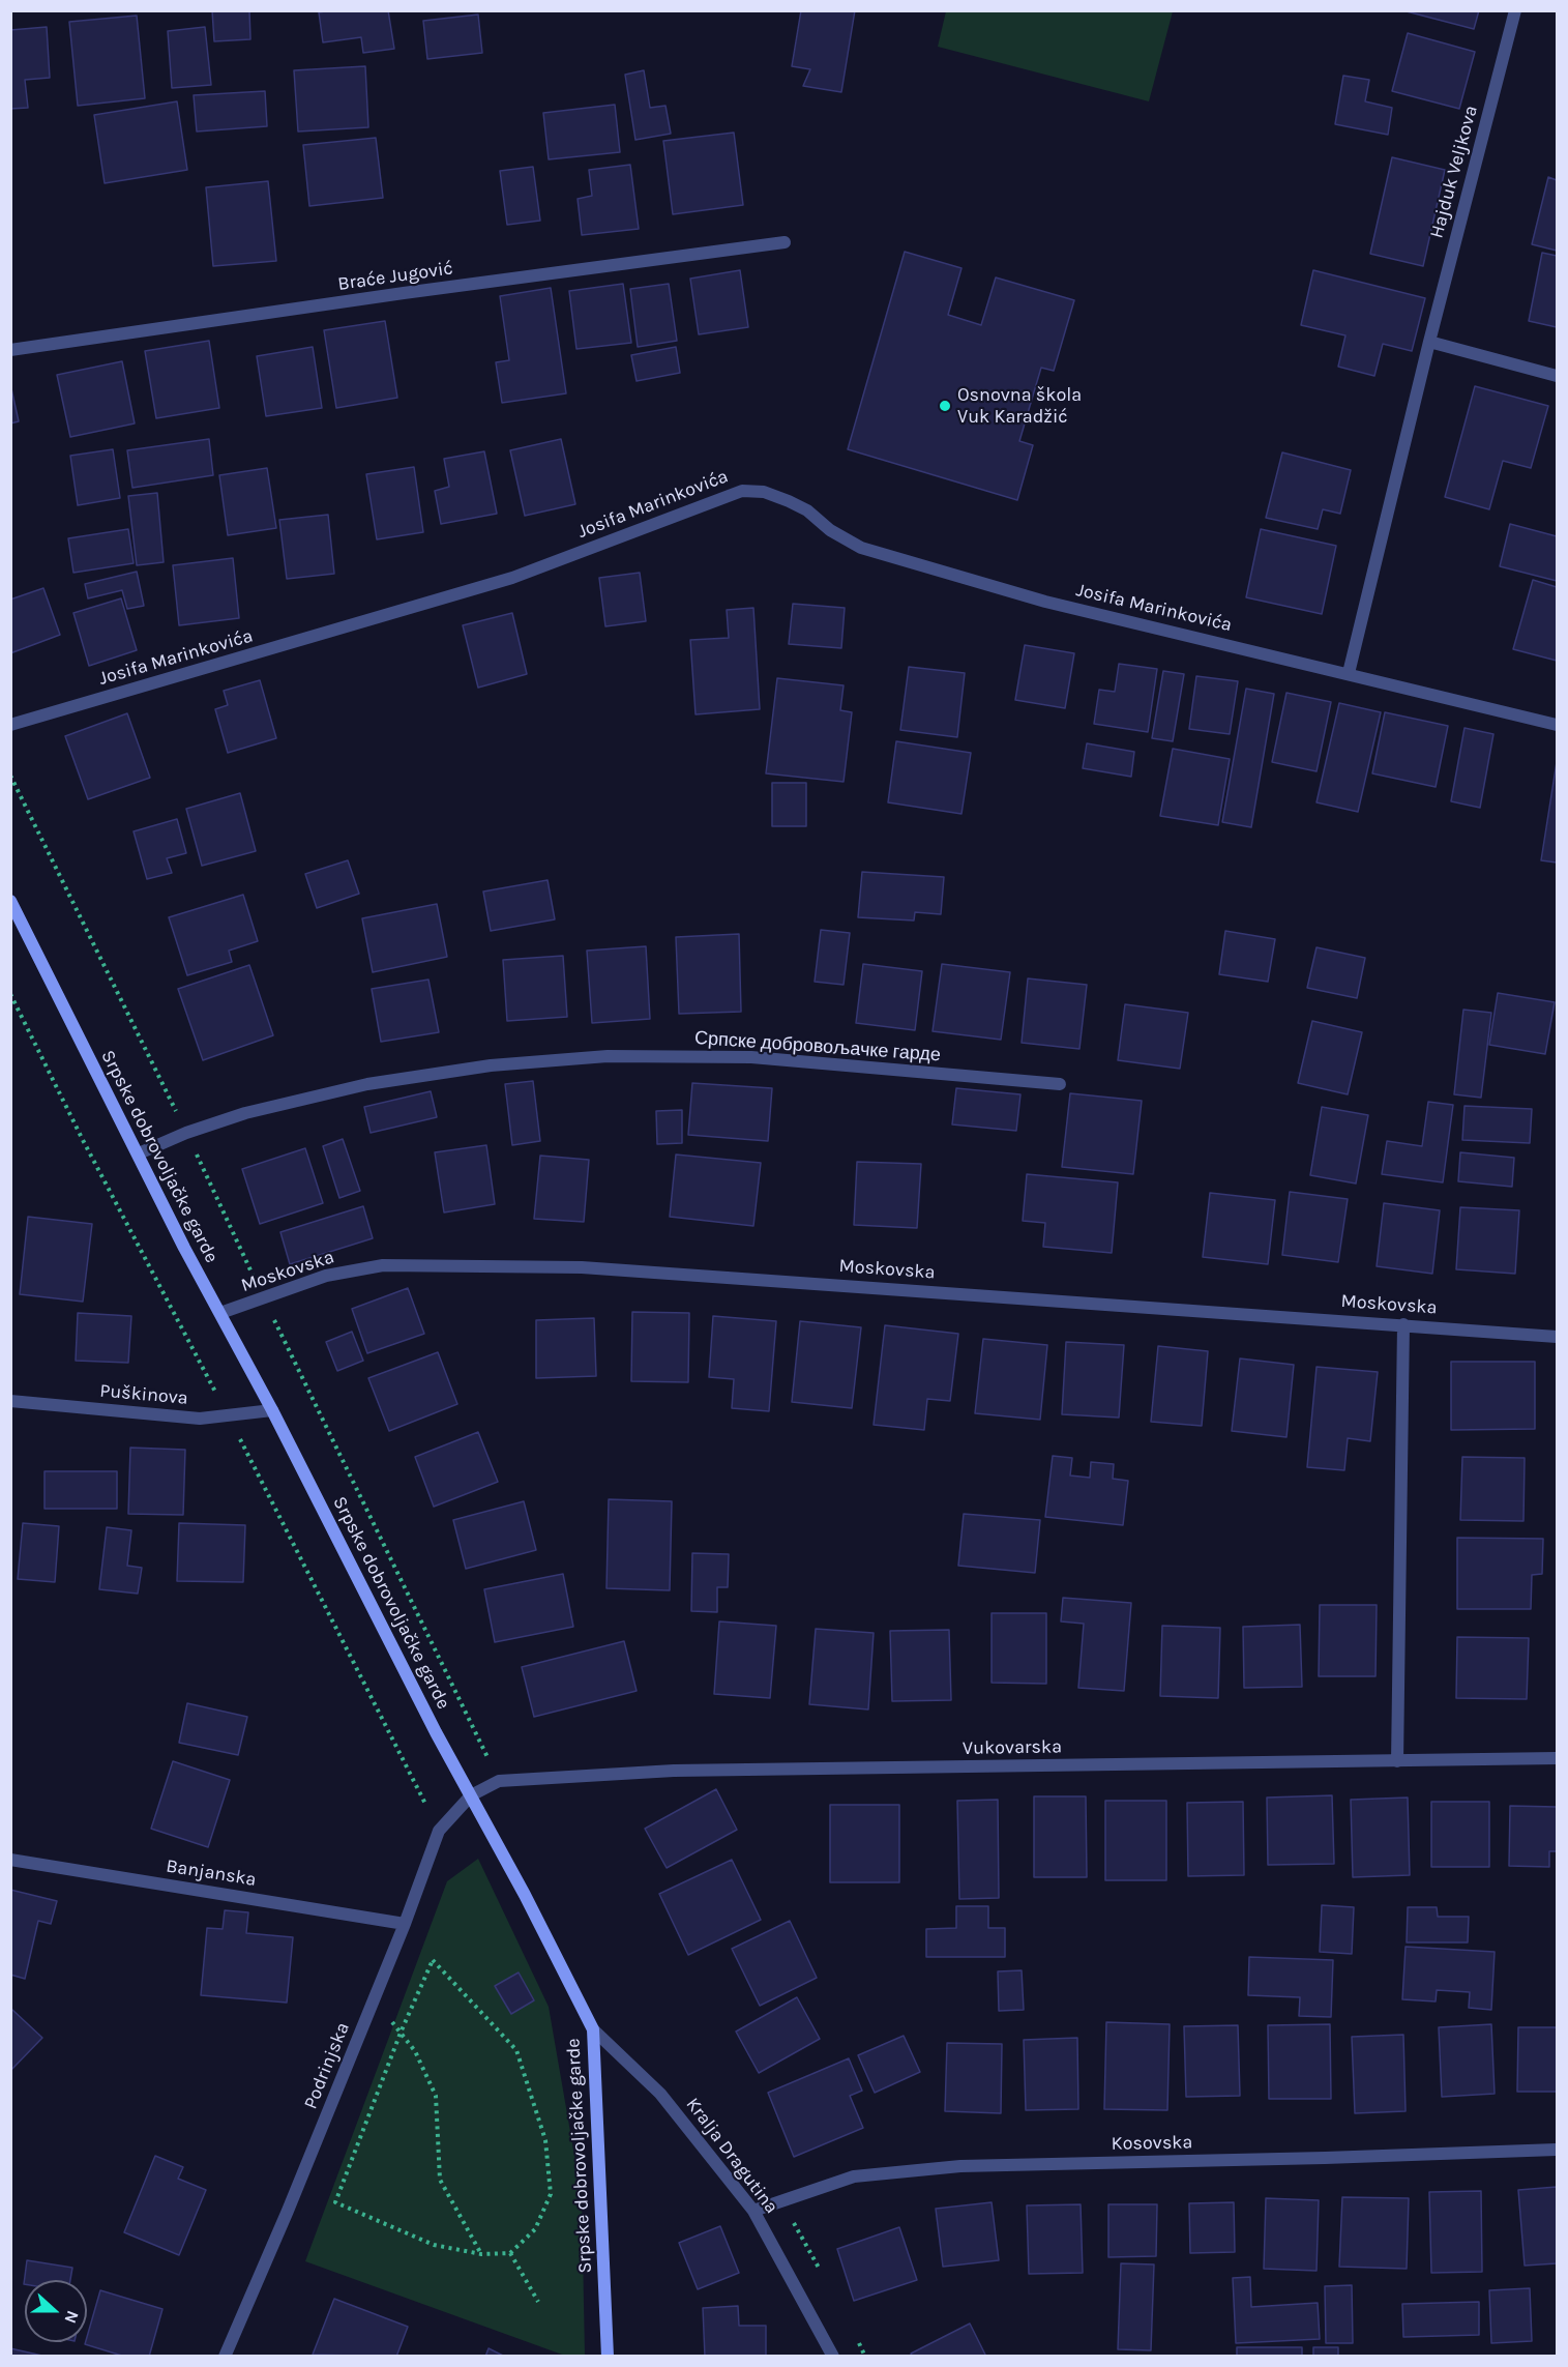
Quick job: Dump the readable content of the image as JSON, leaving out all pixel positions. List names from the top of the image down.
{
  "streets": {
    "main road": ["Srpske dobrovoljačke garde"],
    "street": [
      "Hajduk Veljkova",
      "Braće Jugović",
      "Josifa Marinkovića",
      "Српске добровољачке гарде",
      "Moskovska",
      "Puškinova",
      "Vukovarska",
      "Banjanska",
      "Podrinjska",
      "Kosovska",
      "Kralja Dragutina"
    ]
  },
  "crossings": [
    ["Hajduk Veljkova", "Josifa Marinkovića"],
    ["Српске добровољачке гарде", "Srpske dobrovoljačke garde"],
    ["Srpske dobrovoljačke garde", "Moskovska"],
    ["Srpske dobrovoljačke garde", "Puškinova"],
    ["Srpske dobrovoljačke garde", "Vukovarska"],
    ["Srpske dobrovoljačke garde", "Podrinjska"],
    ["Srpske dobrovoljačke garde", "Kralja Dragutina"],
    ["Vukovarska", "Podrinjska"],
    ["Banjanska", "Podrinjska"],
    ["Kosovska", "Kralja Dragutina"]
  ],
  "places": ["Osnovna škola Vuk Karadžić"],
  "north": "right"
}
